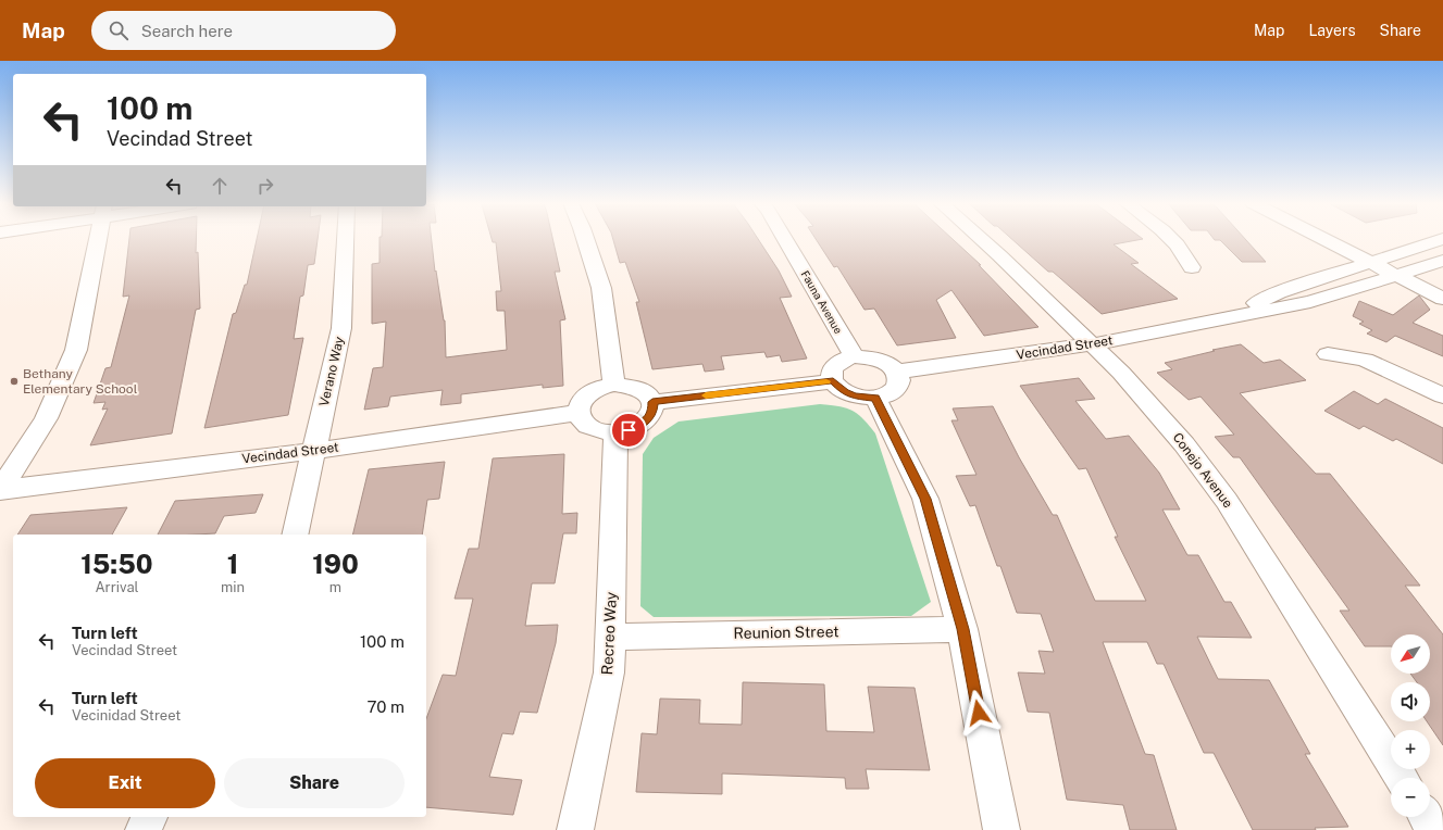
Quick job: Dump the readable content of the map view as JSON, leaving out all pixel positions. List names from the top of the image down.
{
  "streets": {
    "street": [
      "Fauna Avenue",
      "Vecindad Street",
      "Verano Way",
      "Conejo Avenue",
      "Reunion Street",
      "Recreo Way"
    ]
  },
  "crossings": [
    ["Fauna Avenue", "Vecindad Street"],
    ["Vecindad Street", "Verano Way"],
    ["Vecindad Street", "Conejo Avenue"],
    ["Vecindad Street", "Recreo Way"],
    ["Reunion Street", "Recreo Way"]
  ],
  "places": ["Bethany Elementary School"],
  "north": "bottom left",
  "page": {
    "header": "Map",
    "search": "Search here",
    "nav": ["Map", "Layers", "Share"],
    "turn": ["100 m", "Vecindad Street"],
    "eta": [
      "15:50",
      "Arrival",
      "1",
      "min",
      "190",
      "m"
    ],
    "list": [
      {
        "name": "Turn left",
        "note": "Vecindad Street",
        "value": "100 m"
      },
      {
        "name": "Turn left",
        "note": "Vecinidad Street",
        "value": "70 m"
      }
    ],
    "map_buttons": ["+", "−"],
    "buttons": ["Exit", "Share"]
  }
}
